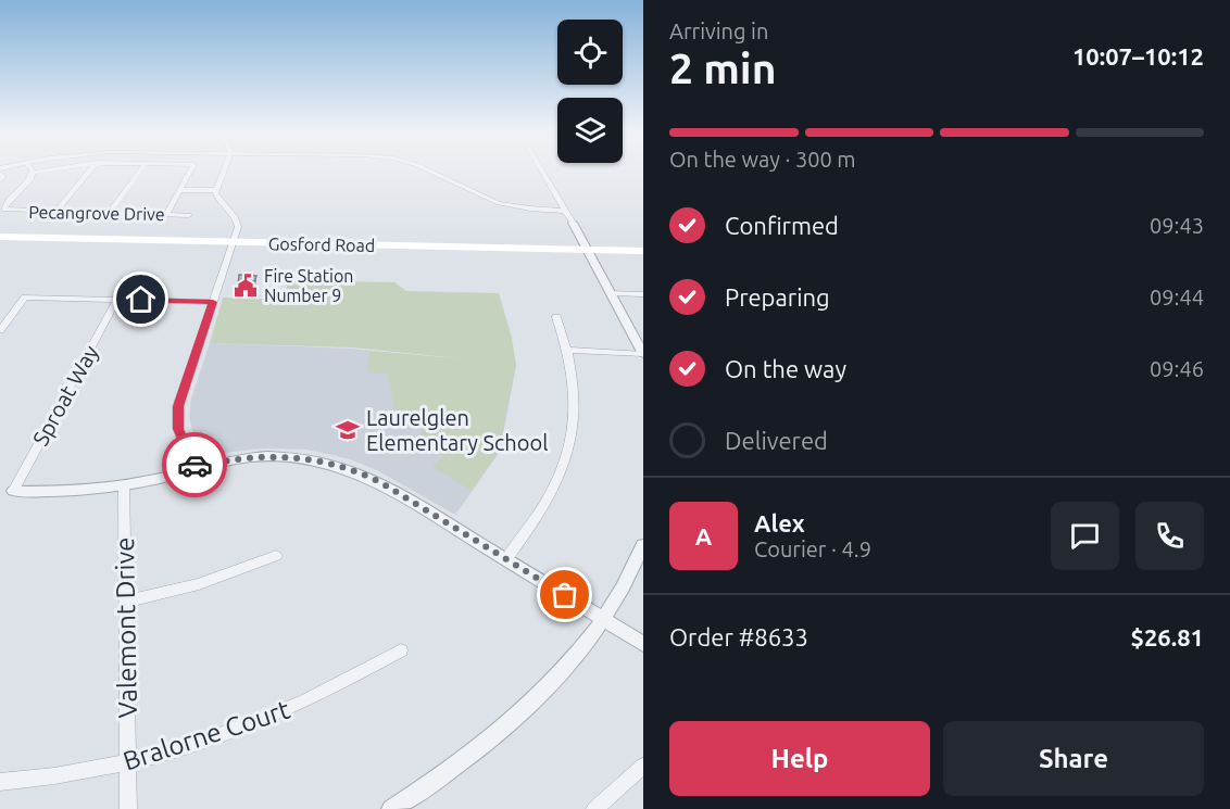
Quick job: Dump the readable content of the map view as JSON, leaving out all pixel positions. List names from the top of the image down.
{
  "streets": {
    "main road": ["Gosford Road"],
    "street": [
      "Pecangrove Drive",
      "Sproat Way",
      "Valemont Drive",
      "Bralorne Court"
    ]
  },
  "crossings": [
    ["Valemont Drive", "Bralorne Court"]
  ],
  "places": {
    "public building": ["Fire Station Number 9"],
    "school or university": ["Laurelglen Elementary School"]
  },
  "page": {
    "heading": ["2 min", "Arriving in", "10:07–10:12"],
    "panel": [
      "Alex",
      "Courier · 4.9",
      "Order #8633",
      "$26.81"
    ],
    "bar": "On the way · 300 m",
    "list": [
      ["Confirmed", "09:43"],
      ["Preparing", "09:44"],
      ["On the way", "09:46"],
      "Delivered"
    ],
    "round": "A",
    "buttons": ["Help", "Share"]
  }
}
